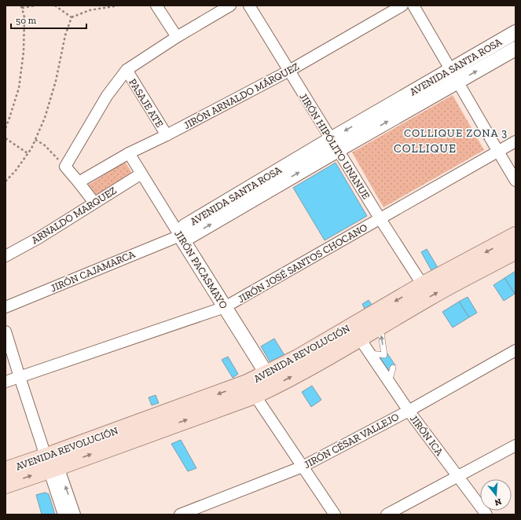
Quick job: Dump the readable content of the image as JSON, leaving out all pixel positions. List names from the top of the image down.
{
  "streets": {
    "main road": ["AVENIDA REVOLUCIÓN"],
    "street": [
      "AVENIDA SANTA ROSA",
      "JIRÓN ARNALDO MÁRQUEZ",
      "PASAJE ATE",
      "JIRÓN HIPÓLITO UNANUE",
      "ARNALDO MARQUEZ",
      "JIRÓN JOSÉ SANTOS CHOCANO",
      "JIRÓN PACASMAYO",
      "JIRÓN CAJAMARCA",
      "JIRÓN ICA",
      "JIRÓN CÉSAR VALLEJO"
    ]
  },
  "crossings": [
    ["AVENIDA SANTA ROSA", "JIRÓN HIPÓLITO UNANUE"],
    ["AVENIDA SANTA ROSA", "JIRÓN PACASMAYO"],
    ["AVENIDA SANTA ROSA", "JIRÓN CAJAMARCA"],
    ["JIRÓN ARNALDO MÁRQUEZ", "PASAJE ATE"],
    ["JIRÓN ARNALDO MÁRQUEZ", "JIRÓN HIPÓLITO UNANUE"],
    ["JIRÓN ARNALDO MÁRQUEZ", "JIRÓN PACASMAYO"],
    ["JIRÓN HIPÓLITO UNANUE", "JIRÓN JOSÉ SANTOS CHOCANO"],
    ["JIRÓN HIPÓLITO UNANUE", "AVENIDA REVOLUCIÓN"],
    ["ARNALDO MARQUEZ", "JIRÓN PACASMAYO"],
    ["JIRÓN JOSÉ SANTOS CHOCANO", "JIRÓN PACASMAYO"],
    ["JIRÓN PACASMAYO", "JIRÓN CAJAMARCA"],
    ["JIRÓN PACASMAYO", "AVENIDA REVOLUCIÓN"],
    ["AVENIDA REVOLUCIÓN", "JIRÓN ICA"],
    ["JIRÓN ICA", "JIRÓN CÉSAR VALLEJO"]
  ],
  "districts": ["COLLIQUE ZONA 3", "COLLIQUE"],
  "scale_bar": "50 m",
  "north": "bottom"
}
